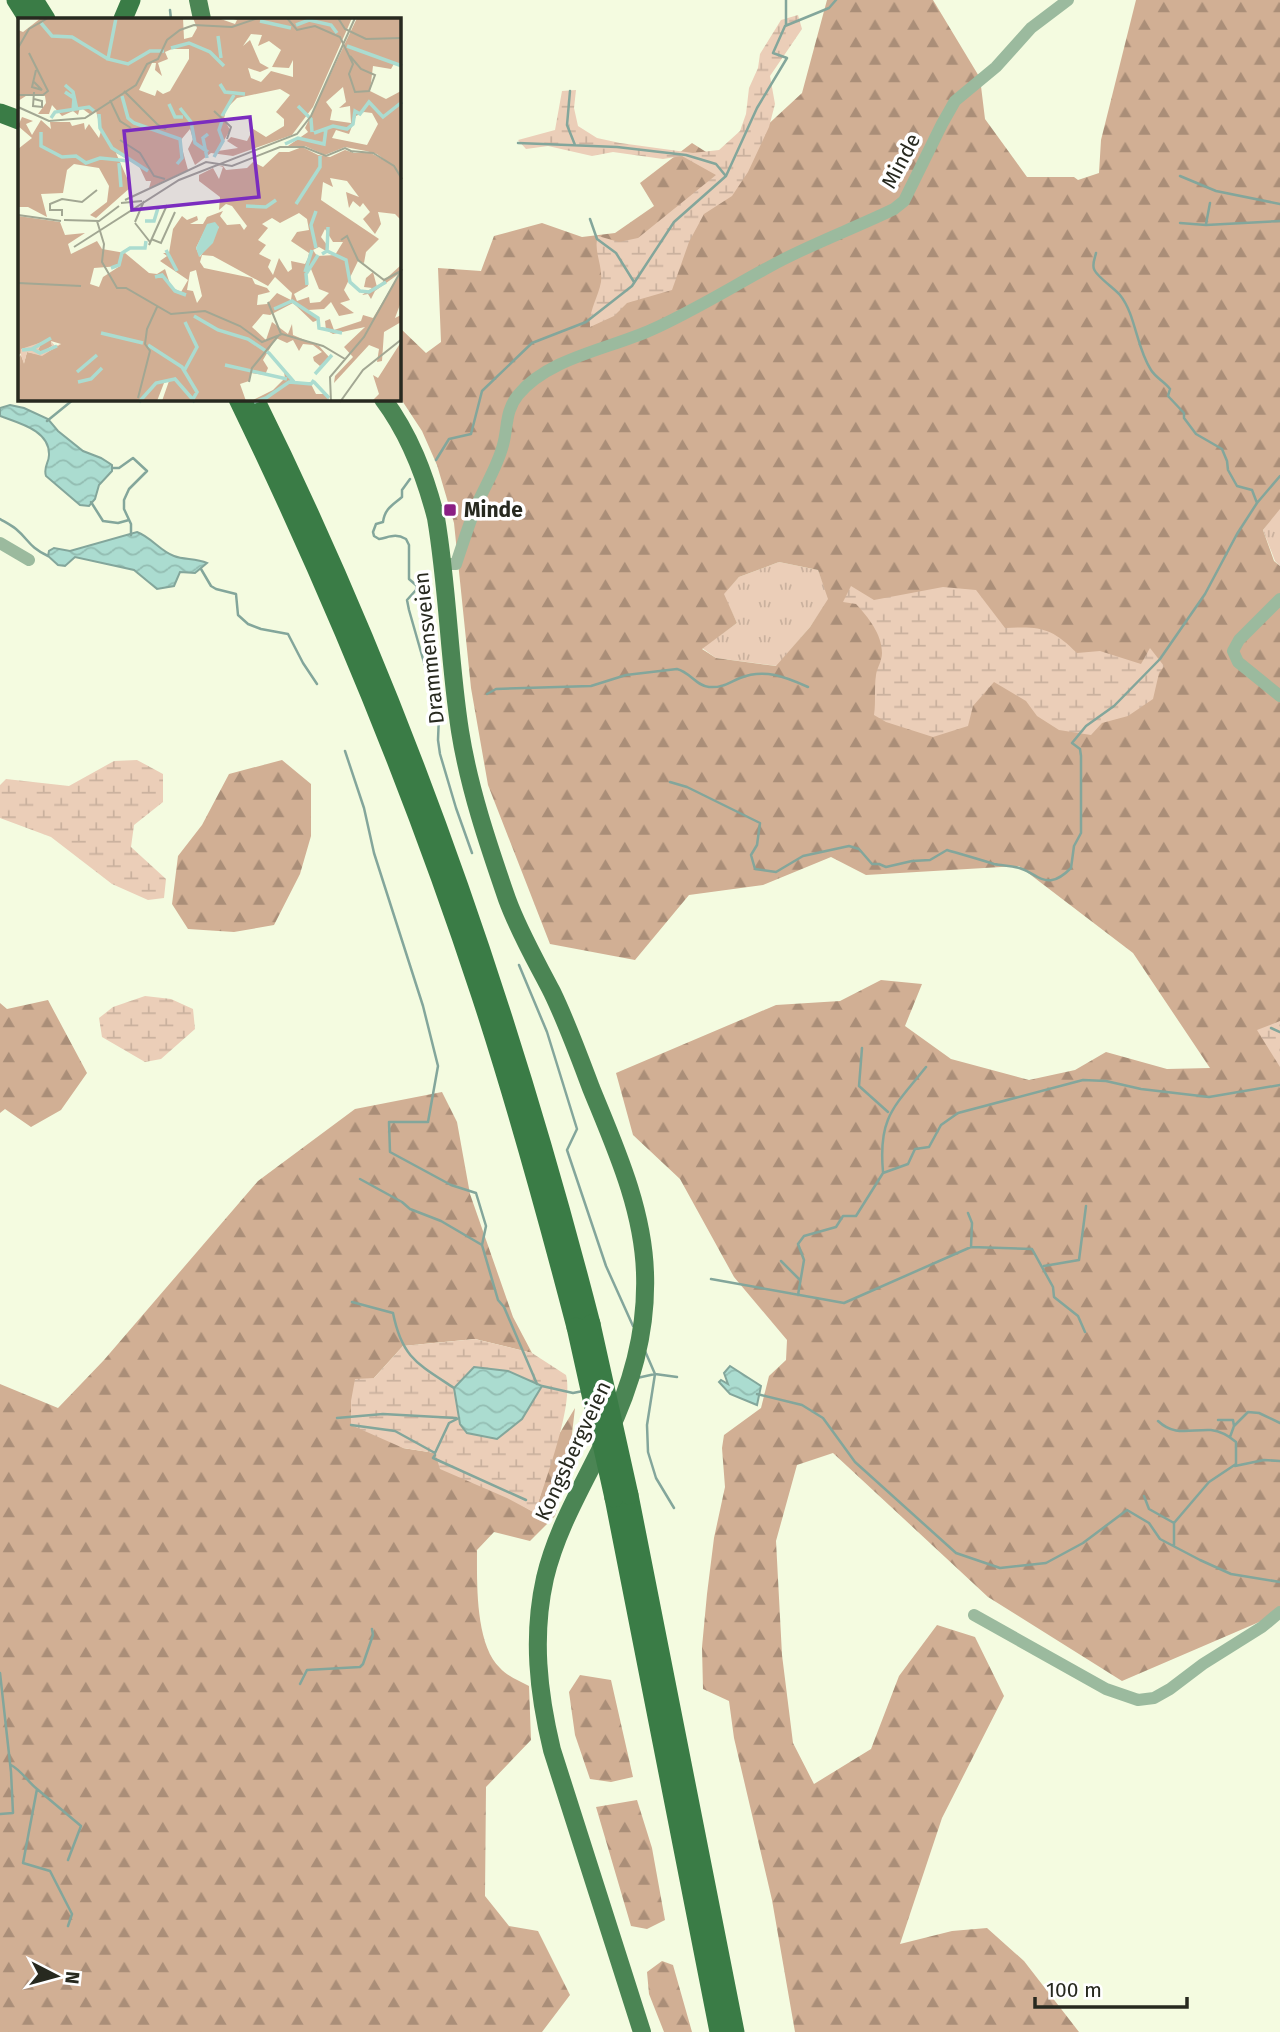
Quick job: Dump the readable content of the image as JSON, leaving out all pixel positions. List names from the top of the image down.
{
  "streets": {
    "main road": ["Drammensveien", "Kongsbergveien"],
    "street": ["Minde"]
  },
  "crossings": [
    ["Minde", "Drammensveien"],
    ["Drammensveien", "Kongsbergveien"]
  ],
  "places": {
    "transit": ["Minde"]
  },
  "scale_bar": "100 m",
  "north": "right"
}
